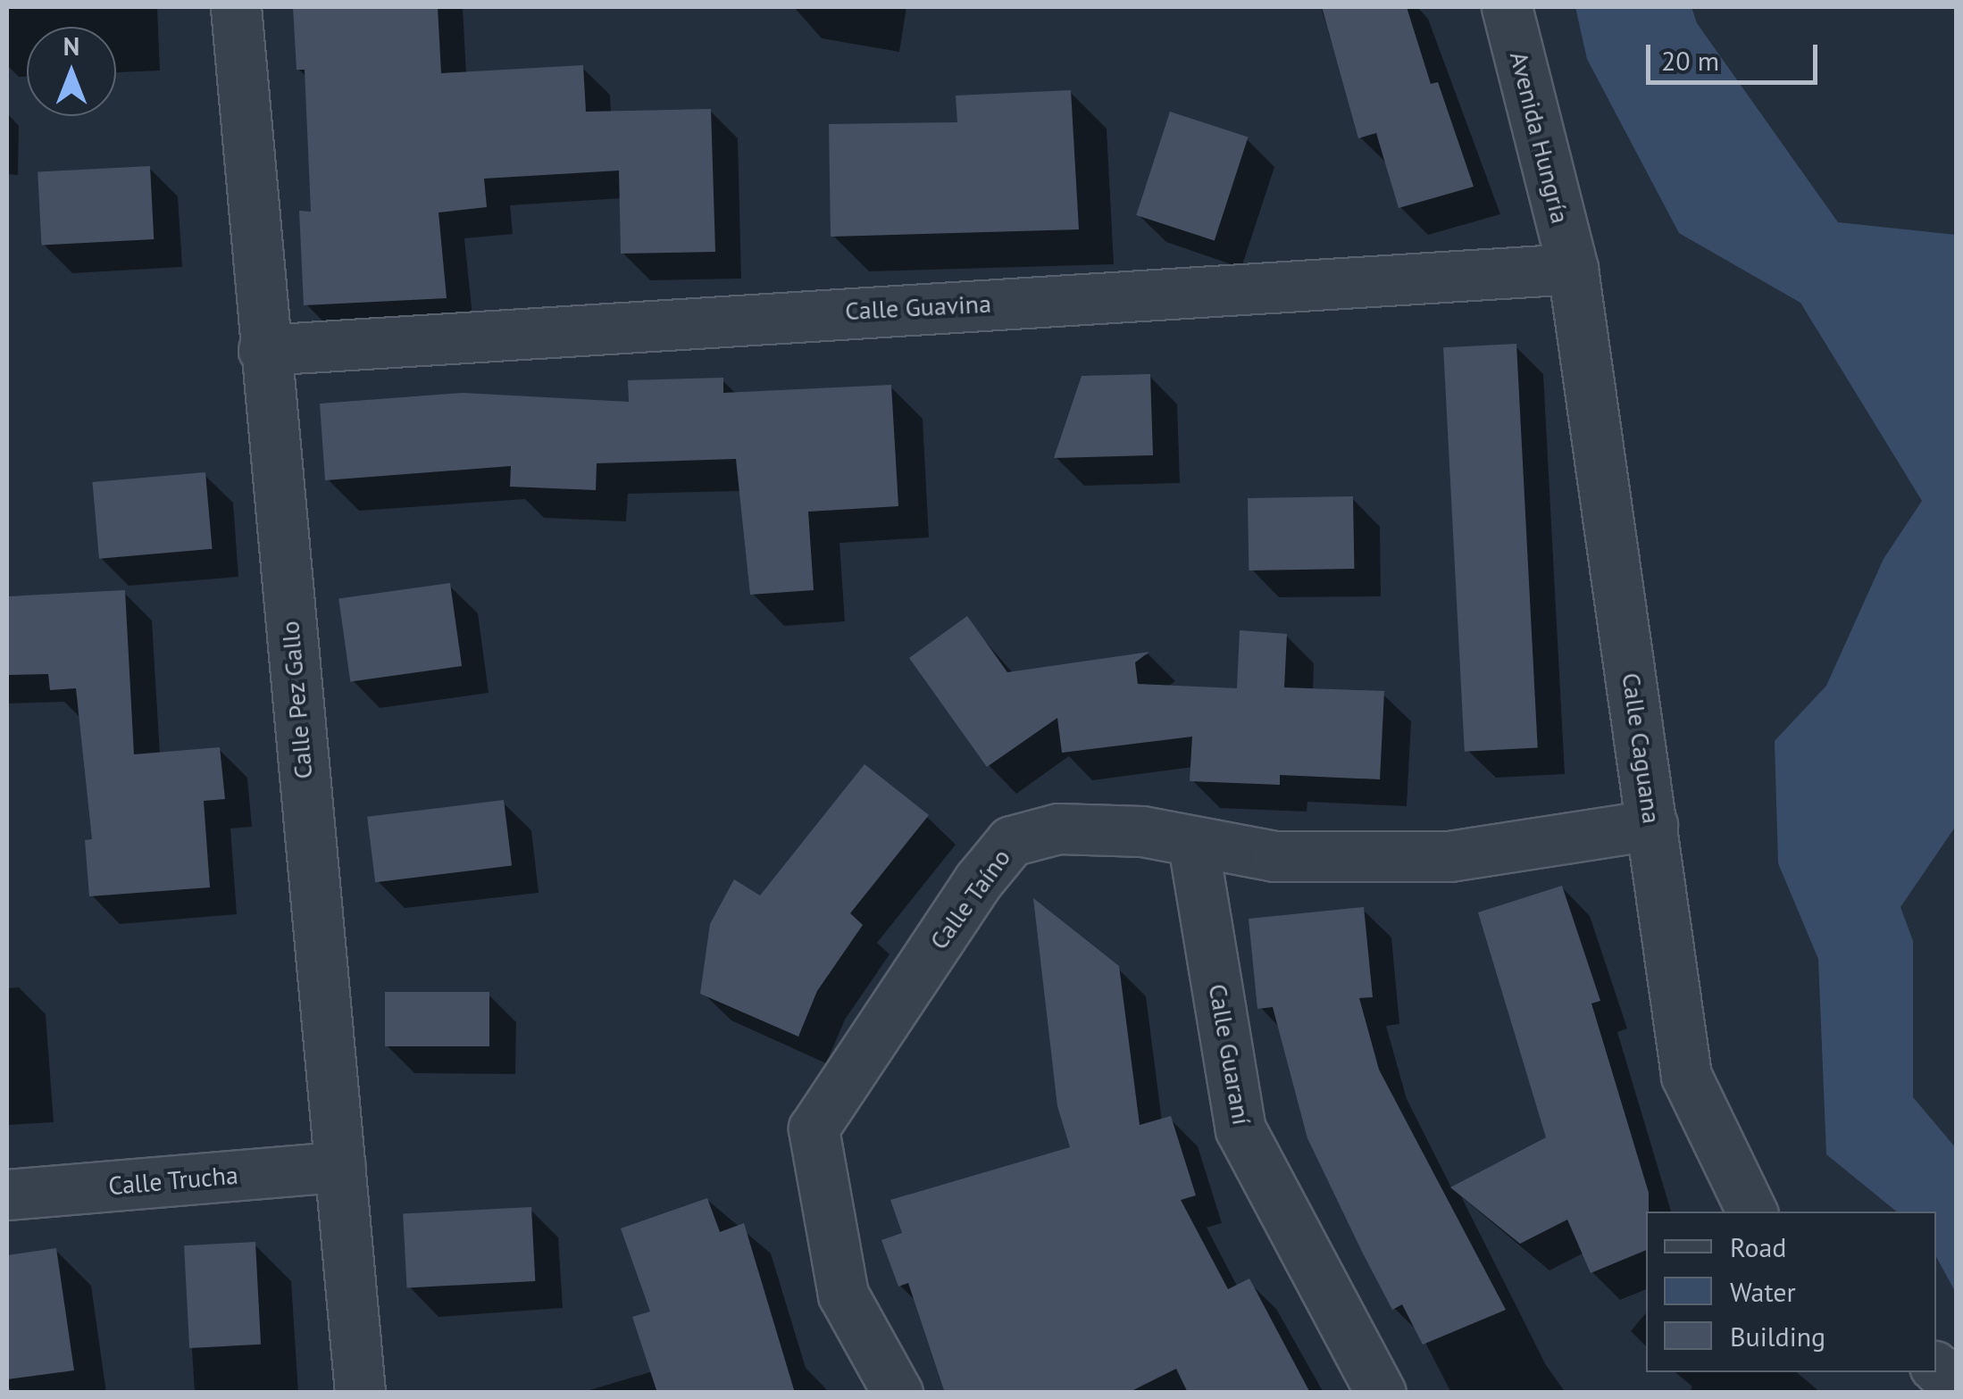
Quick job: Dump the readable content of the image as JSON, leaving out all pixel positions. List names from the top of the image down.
{
  "streets": {
    "street": [
      "Avenida Hungría",
      "Calle Guavina",
      "Calle Pez Gallo",
      "Calle Caguana",
      "Calle Taíno",
      "Calle Guaraní",
      "Calle Trucha"
    ]
  },
  "crossings": [
    ["Avenida Hungría", "Calle Guavina"],
    ["Avenida Hungría", "Calle Caguana"],
    ["Calle Guavina", "Calle Pez Gallo"],
    ["Calle Guavina", "Calle Caguana"],
    ["Calle Pez Gallo", "Calle Trucha"],
    ["Calle Caguana", "Calle Taíno"],
    ["Calle Taíno", "Calle Guaraní"]
  ],
  "legend": ["Road", "Water", "Building"],
  "scale_bar": "20 m",
  "north": "top"
}
